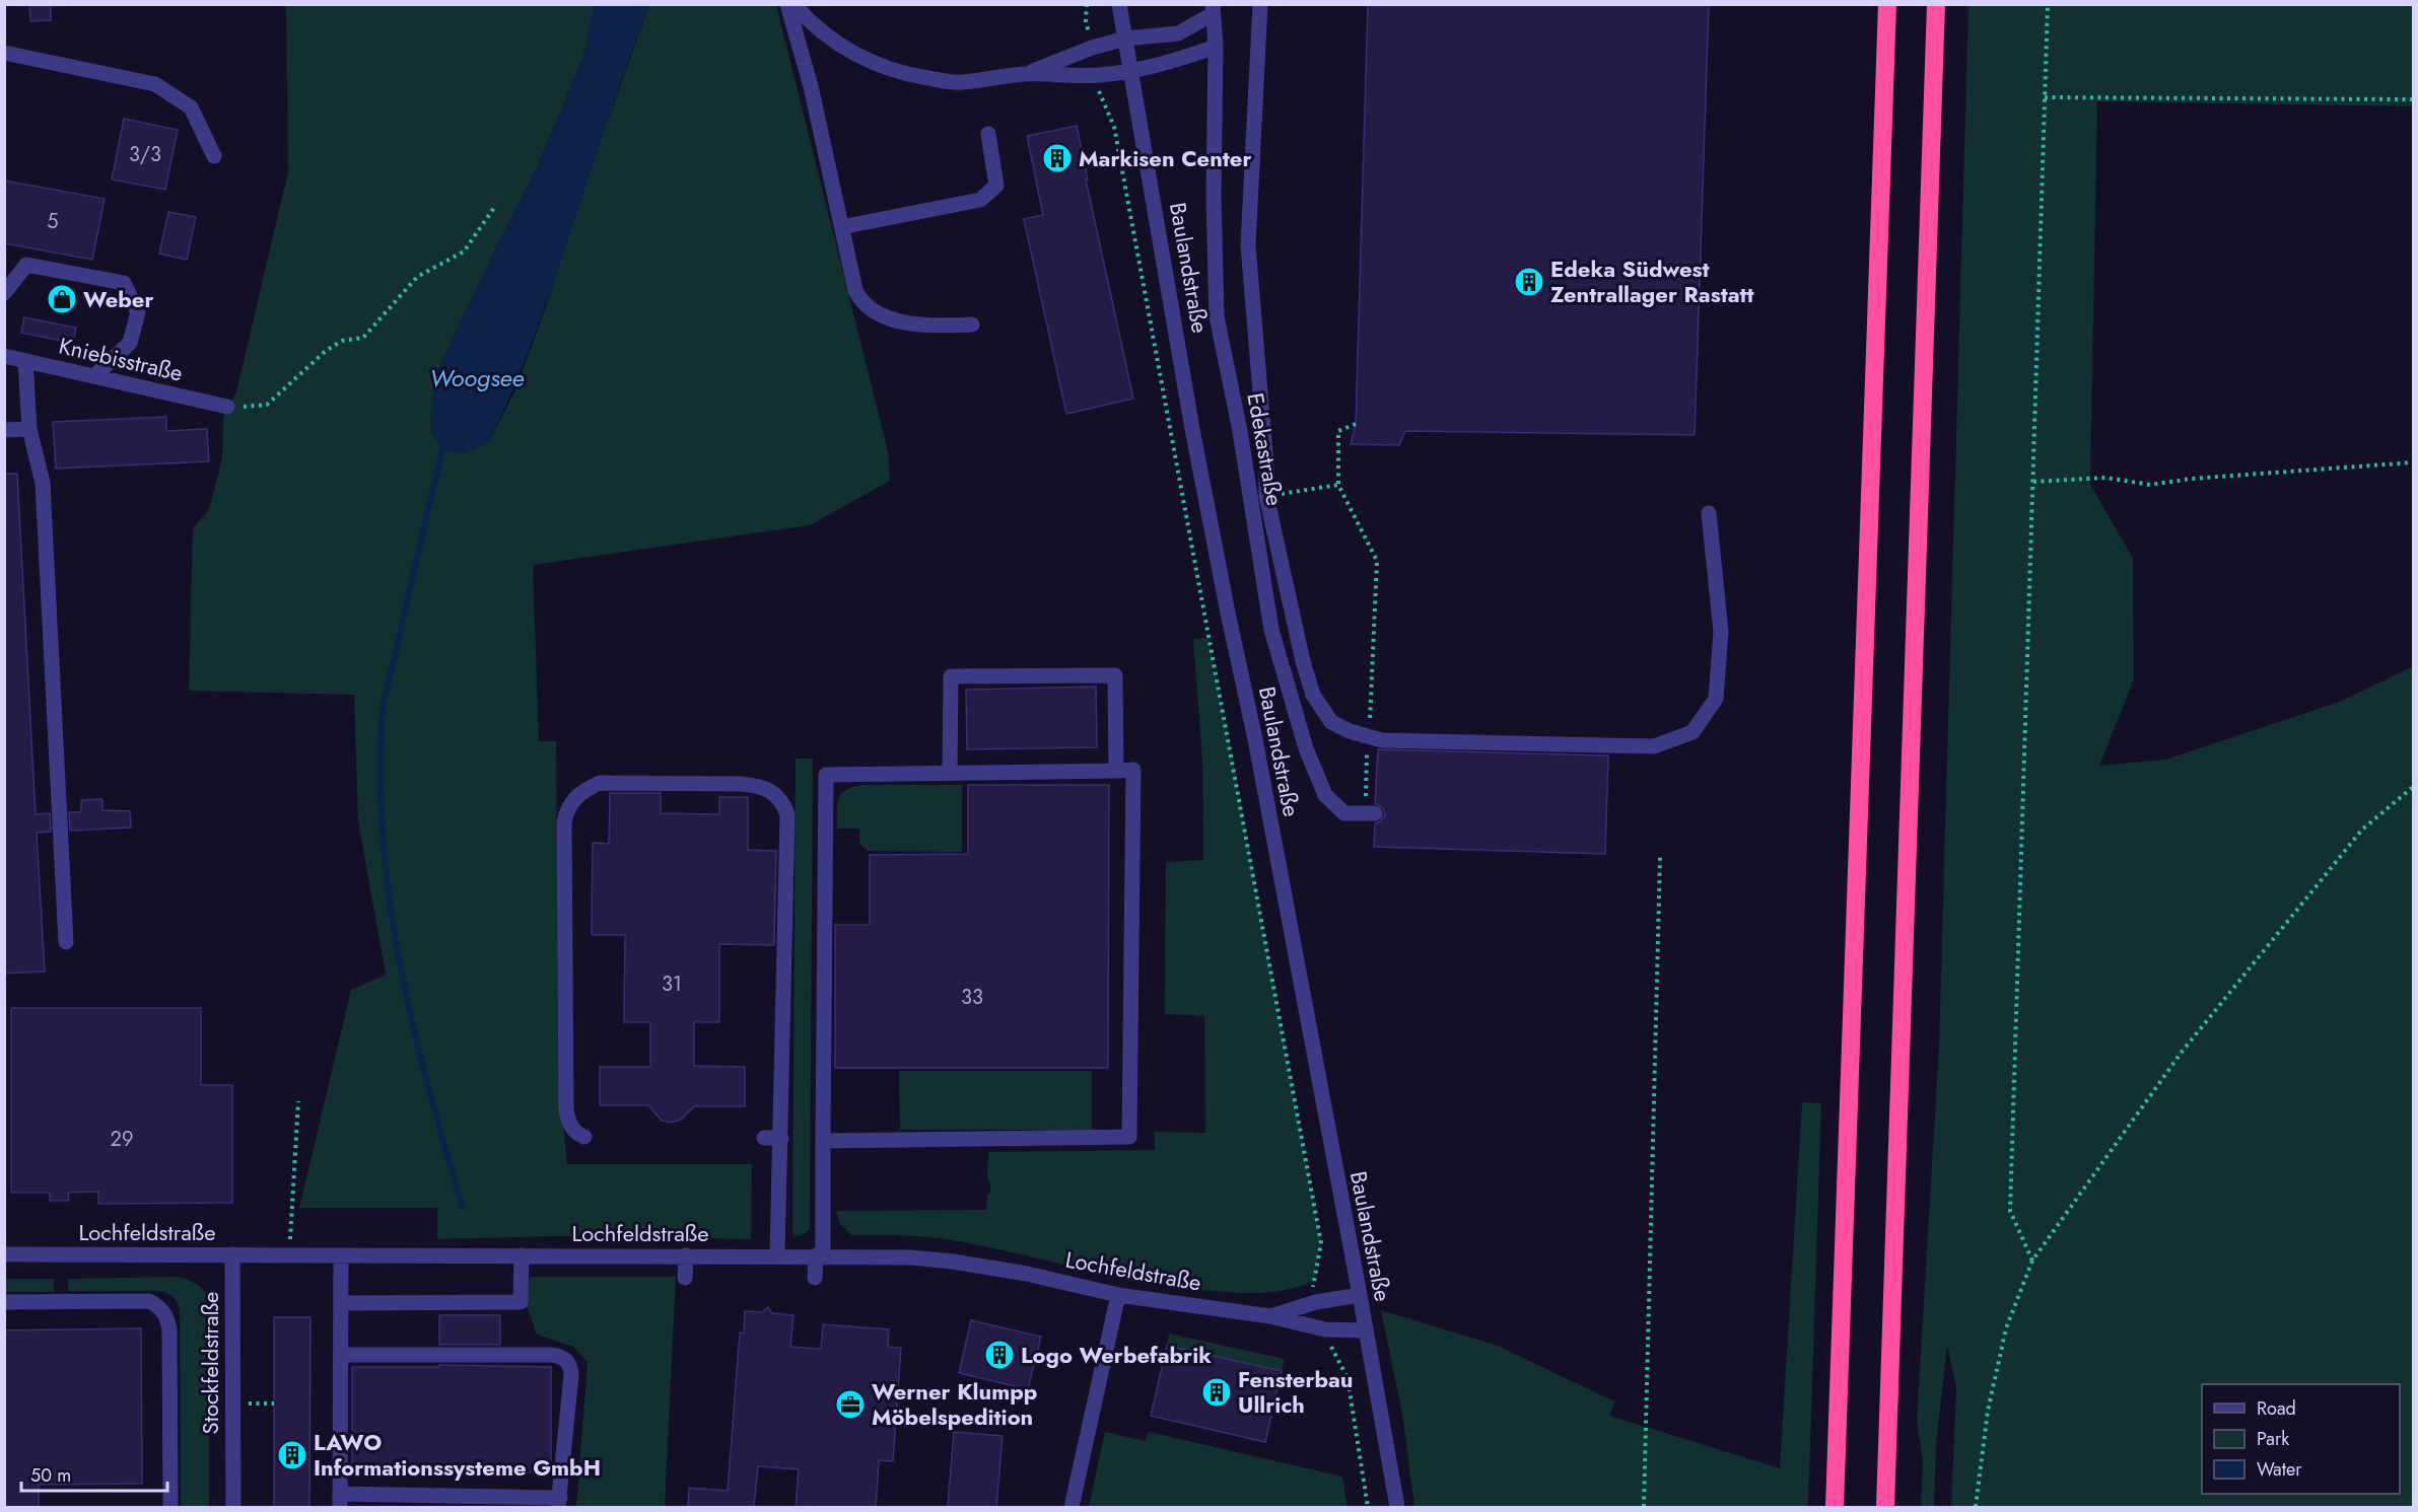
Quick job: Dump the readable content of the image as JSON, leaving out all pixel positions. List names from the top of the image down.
{
  "streets": {
    "street": [
      "Baulandstraße",
      "Kniebisstraße",
      "Edekastraße",
      "Lochfeldstraße",
      "Stockfeldstraße"
    ]
  },
  "crossings": [
    ["Baulandstraße", "Edekastraße"],
    ["Baulandstraße", "Lochfeldstraße"],
    ["Lochfeldstraße", "Stockfeldstraße"]
  ],
  "water": ["Woogsee"],
  "places": {
    "building": [
      "Markisen Center",
      "Edeka Südwest Zentrallager Rastatt",
      "Logo Werbefabrik",
      "Fensterbau Ullrich",
      "LAWO Informationssysteme GmbH"
    ],
    "shop": ["Weber"],
    "office": ["Werner Klumpp Möbelspedition"]
  },
  "house_numbers": [
    "3/3",
    "5",
    "31",
    "33",
    "29"
  ],
  "legend": ["Road", "Park", "Water"],
  "scale_bar": "50 m"
}
